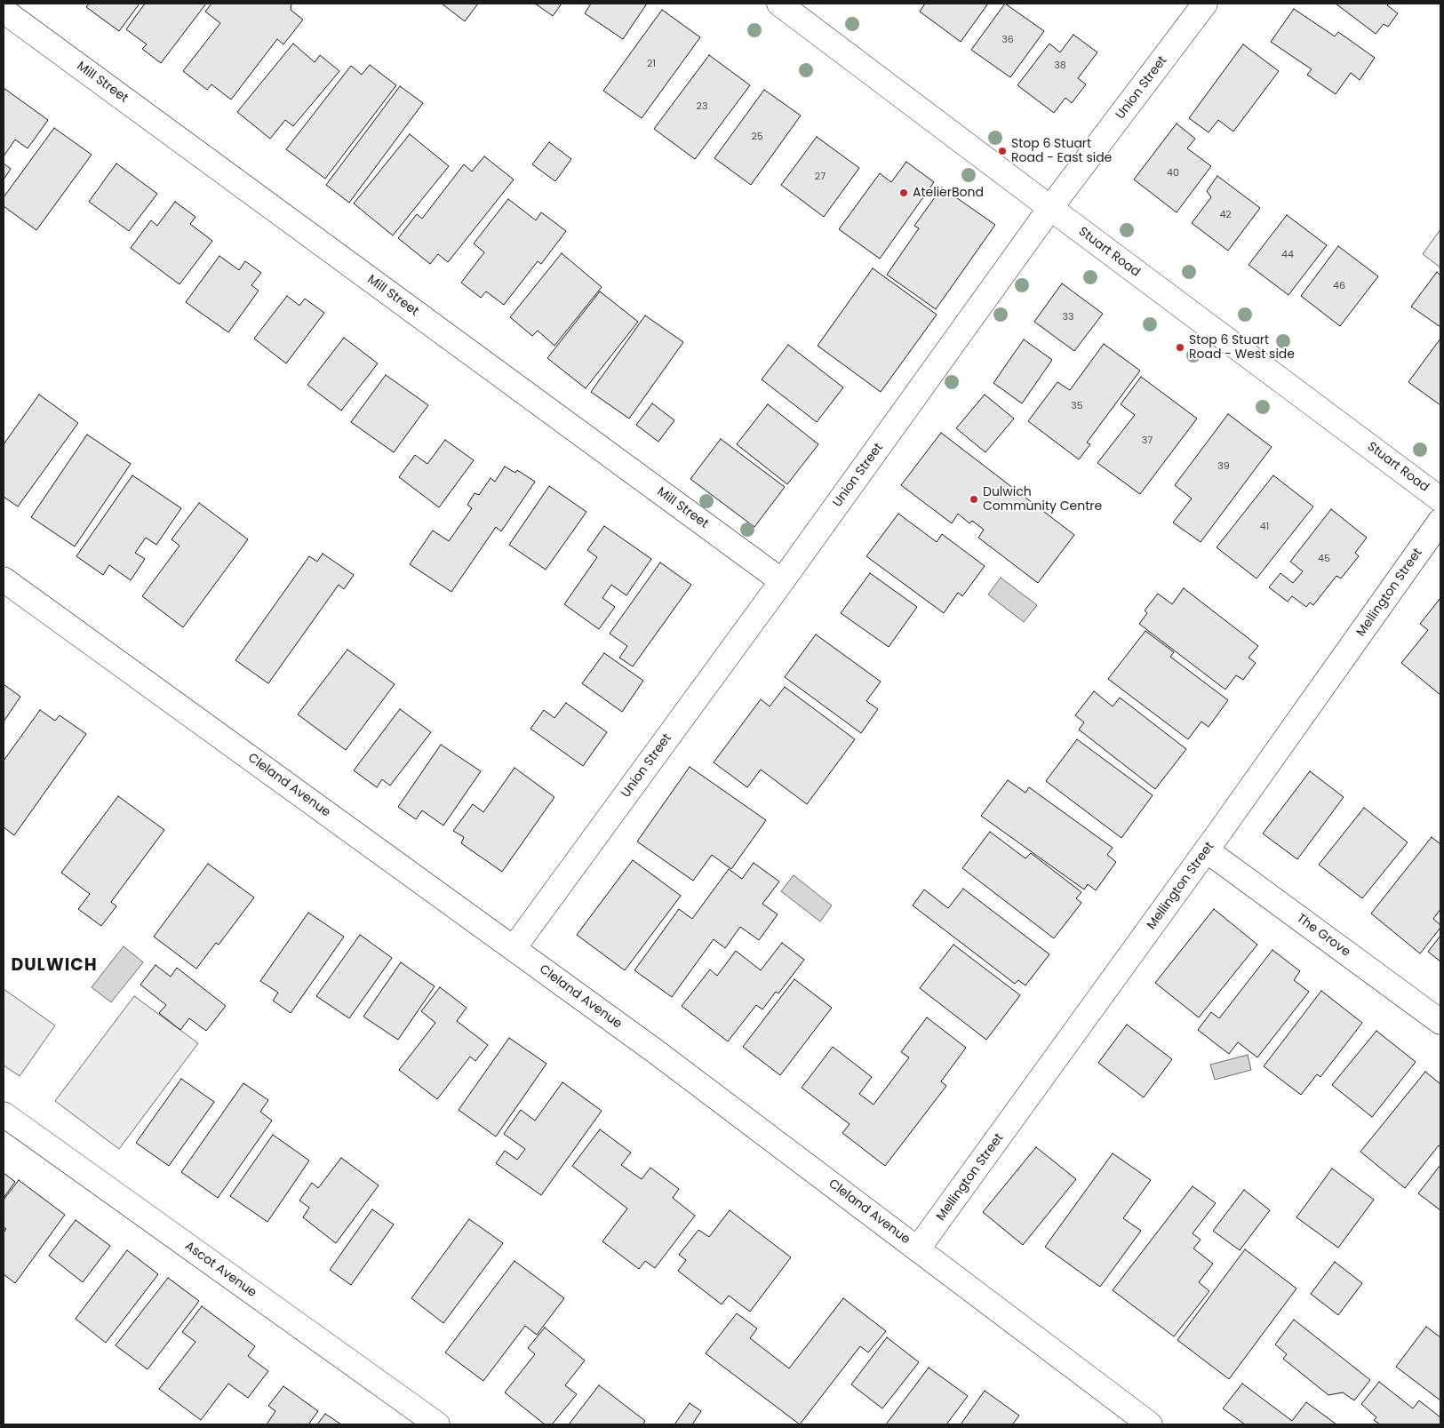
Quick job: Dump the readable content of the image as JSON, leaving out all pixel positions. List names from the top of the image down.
{
  "streets": {
    "street": [
      "Mill Street",
      "Union Street",
      "Stuart Road",
      "Mellington Street",
      "Cleland Avenue",
      "The Grove",
      "Ascot Avenue"
    ]
  },
  "crossings": [
    ["Mill Street", "Union Street"],
    ["Union Street", "Stuart Road"],
    ["Union Street", "Cleland Avenue"],
    ["Mellington Street", "Cleland Avenue"],
    ["Mellington Street", "The Grove"]
  ],
  "districts": ["DULWICH"],
  "places": [
    "Stop 6 Stuart Road - East side",
    "AtelierBond",
    "Stop 6 Stuart Road - West side",
    "Dulwich Community Centre"
  ],
  "house_numbers": [
    "36",
    "21",
    "38",
    "23",
    "25",
    "40",
    "27",
    "42",
    "44",
    "46",
    "33",
    "35",
    "37",
    "39",
    "41",
    "45"
  ]
}
